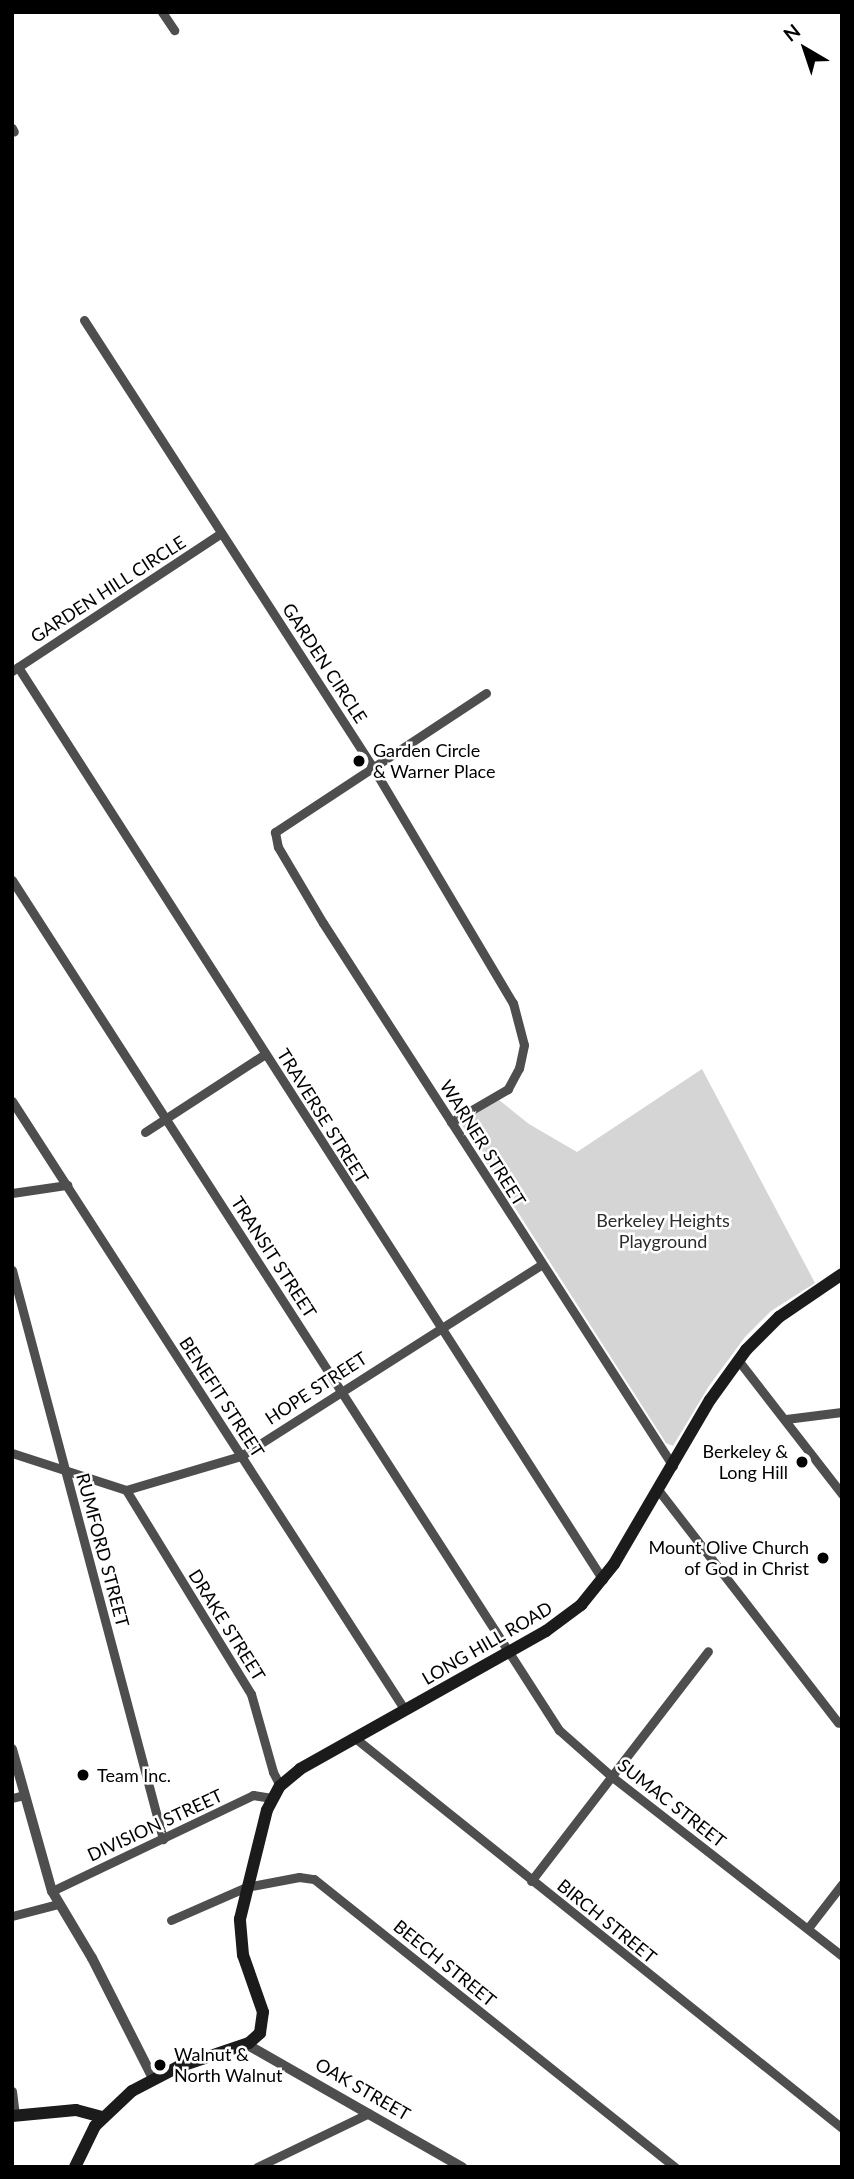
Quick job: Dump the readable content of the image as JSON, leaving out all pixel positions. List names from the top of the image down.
{
  "streets": {
    "main road": ["LONG HILL ROAD"],
    "street": [
      "GARDEN HILL CIRCLE",
      "GARDEN CIRCLE",
      "TRAVERSE STREET",
      "WARNER STREET",
      "TRANSIT STREET",
      "HOPE STREET",
      "BENEFIT STREET",
      "RUMFORD STREET",
      "DRAKE STREET",
      "SUMAC STREET",
      "DIVISION STREET",
      "BIRCH STREET",
      "BEECH STREET",
      "OAK STREET"
    ]
  },
  "crossings": [
    ["GARDEN HILL CIRCLE", "GARDEN CIRCLE"],
    ["GARDEN HILL CIRCLE", "TRAVERSE STREET"],
    ["GARDEN CIRCLE", "WARNER STREET"],
    ["TRAVERSE STREET", "HOPE STREET"],
    ["TRAVERSE STREET", "LONG HILL ROAD"],
    ["WARNER STREET", "HOPE STREET"],
    ["WARNER STREET", "LONG HILL ROAD"],
    ["TRANSIT STREET", "HOPE STREET"],
    ["TRANSIT STREET", "LONG HILL ROAD"],
    ["TRANSIT STREET", "SUMAC STREET"],
    ["HOPE STREET", "BENEFIT STREET"],
    ["HOPE STREET", "DRAKE STREET"],
    ["BENEFIT STREET", "LONG HILL ROAD"],
    ["RUMFORD STREET", "DIVISION STREET"],
    ["DRAKE STREET", "LONG HILL ROAD"],
    ["LONG HILL ROAD", "SUMAC STREET"],
    ["LONG HILL ROAD", "DIVISION STREET"],
    ["LONG HILL ROAD", "BIRCH STREET"],
    ["LONG HILL ROAD", "BEECH STREET"],
    ["LONG HILL ROAD", "OAK STREET"]
  ],
  "parks": ["Berkeley Heights Playground"],
  "places": [
    "Garden Circle & Warner Place",
    "Berkeley & Long Hill",
    "Mount Olive Church of God in Christ",
    "Team Inc.",
    "Walnut & North Walnut"
  ],
  "north": "top left"
}
